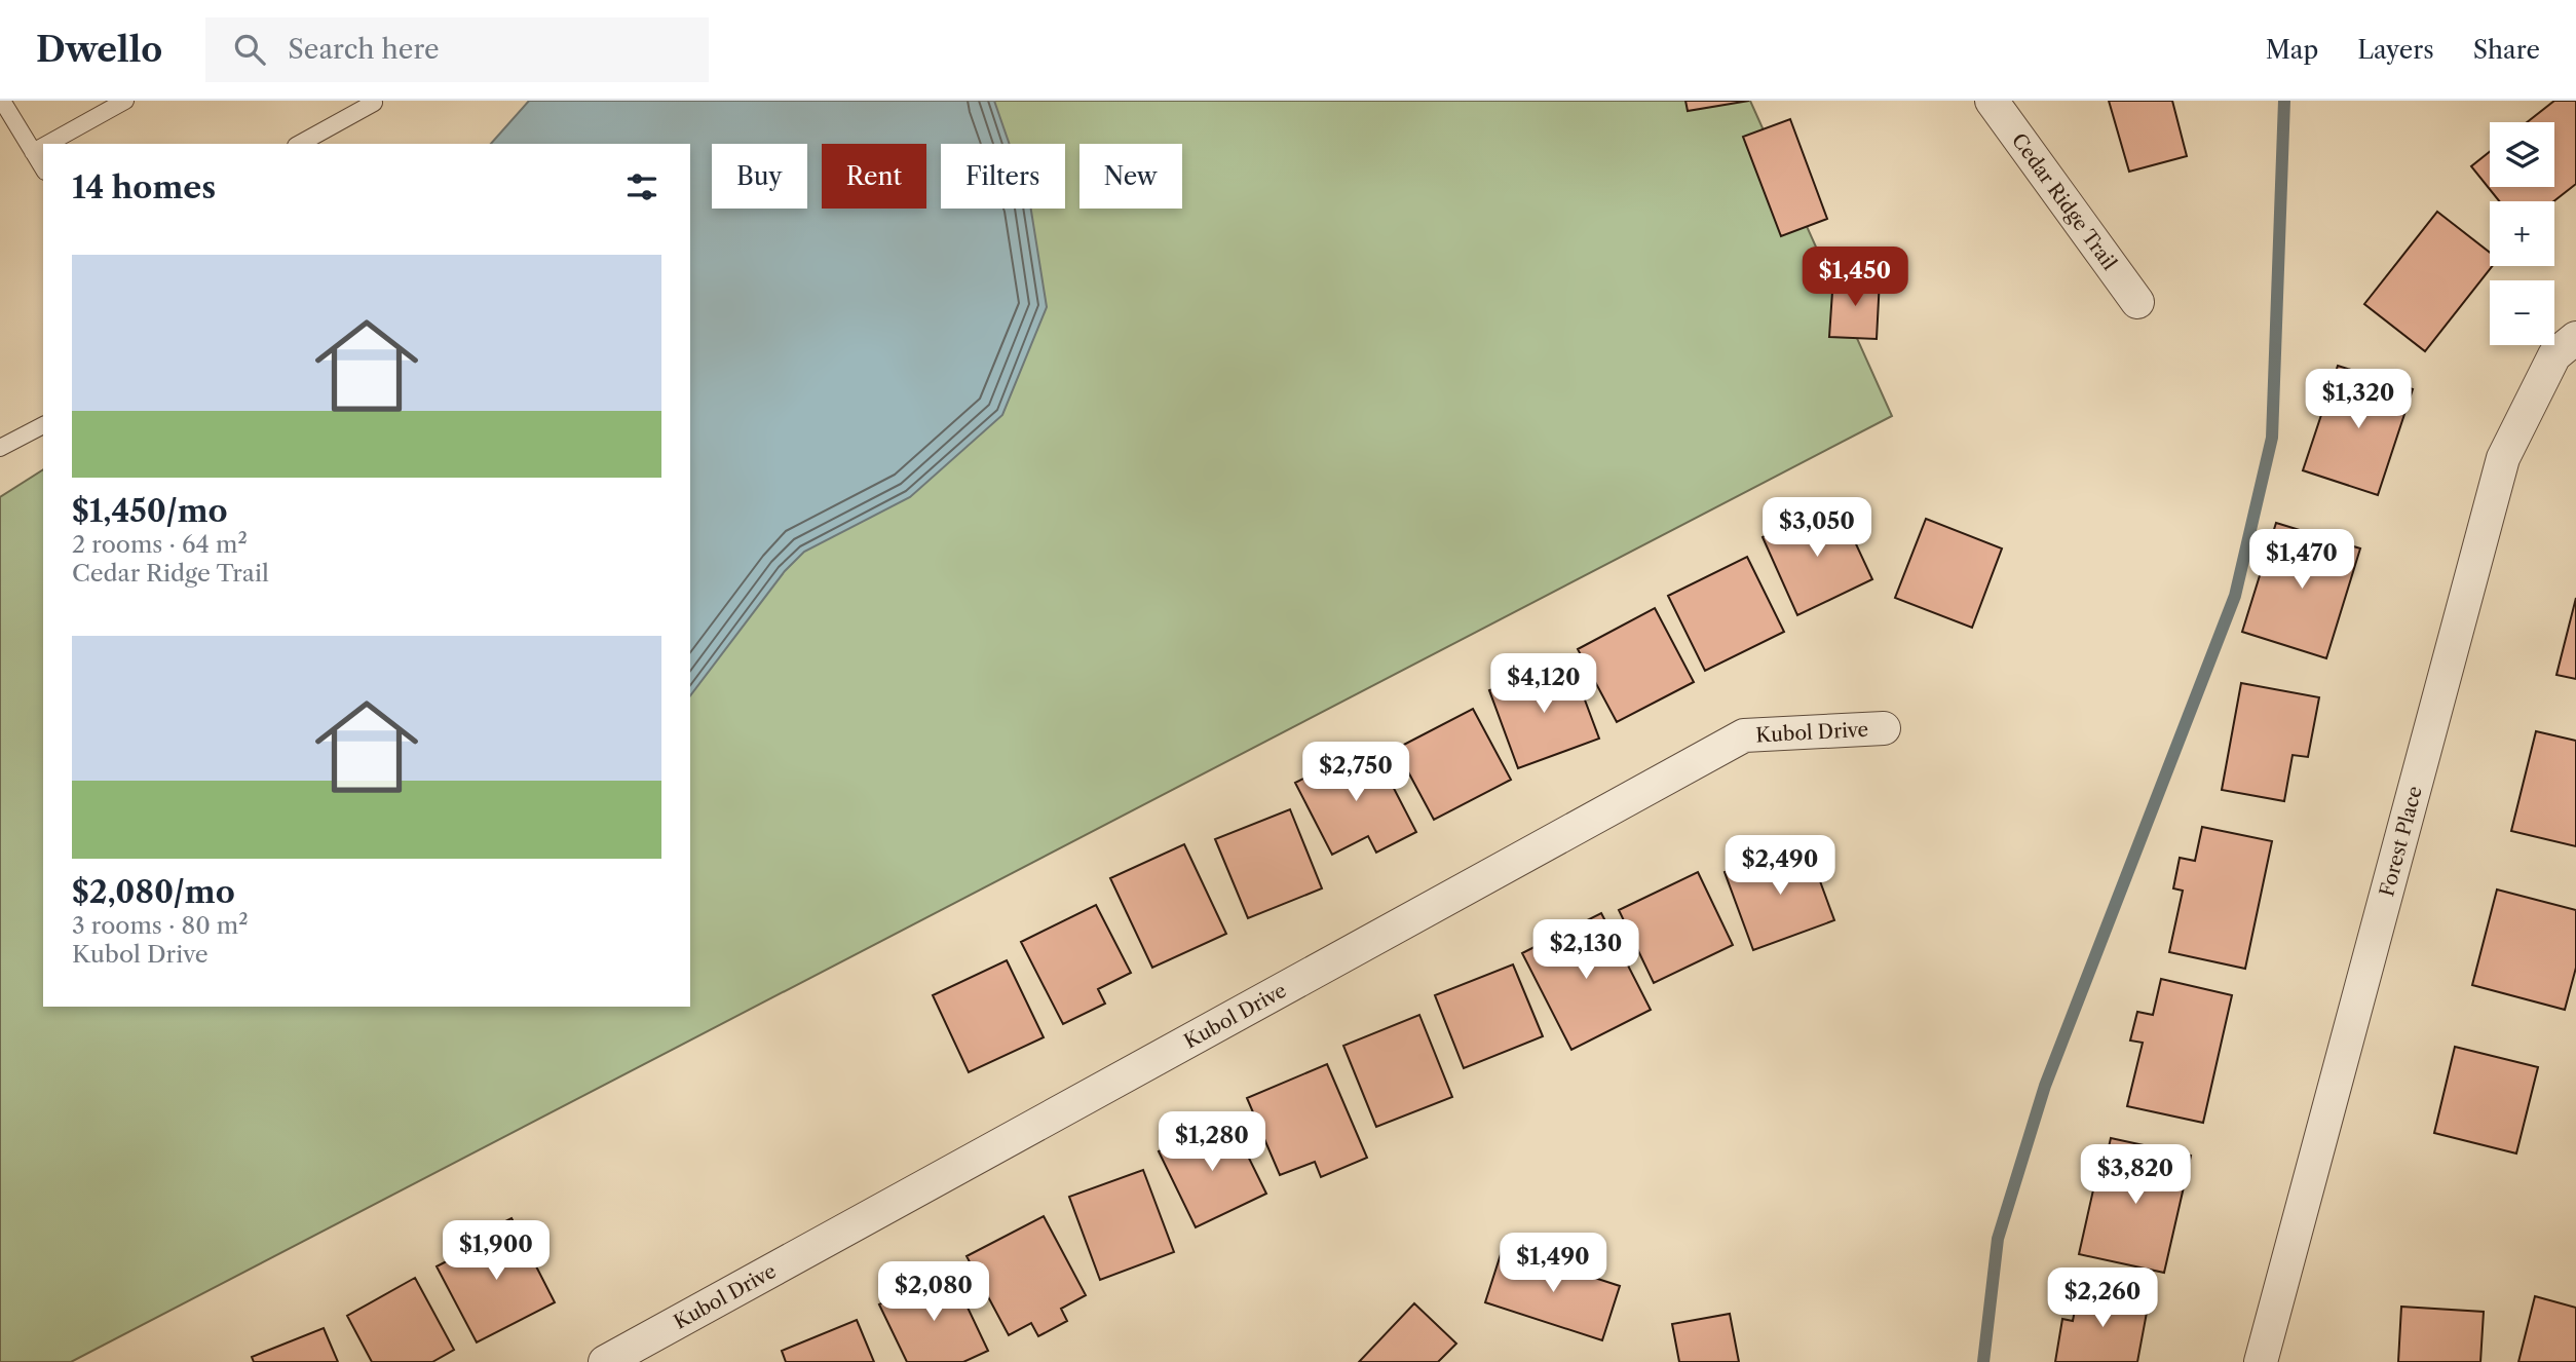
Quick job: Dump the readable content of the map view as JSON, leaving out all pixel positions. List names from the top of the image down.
{
  "streets": {
    "street": ["Cedar Ridge Trail", "Kubol Drive", "Forest Place"]
  },
  "page": {
    "header": "Dwello",
    "search": "Search here",
    "nav": ["Map", "Layers", "Share"],
    "map_buttons": ["+", "−"],
    "chip": [
      "Buy",
      "Rent",
      "Filters",
      "New"
    ],
    "heading": "14 homes",
    "list": [
      {
        "name": "$1,450/mo",
        "note": "2 rooms · 64 m² · Cedar Ridge Trail"
      },
      {
        "name": "$2,080/mo",
        "note": "3 rooms · 80 m² · Kubol Drive"
      }
    ],
    "price": [
      "$1,450",
      "$1,320",
      "$3,050",
      "$1,470",
      "$4,120",
      "$2,750",
      "$2,490",
      "$2,130",
      "$1,280",
      "$3,820",
      "$1,900",
      "$1,490",
      "$2,080",
      "$2,260"
    ]
  }
}
